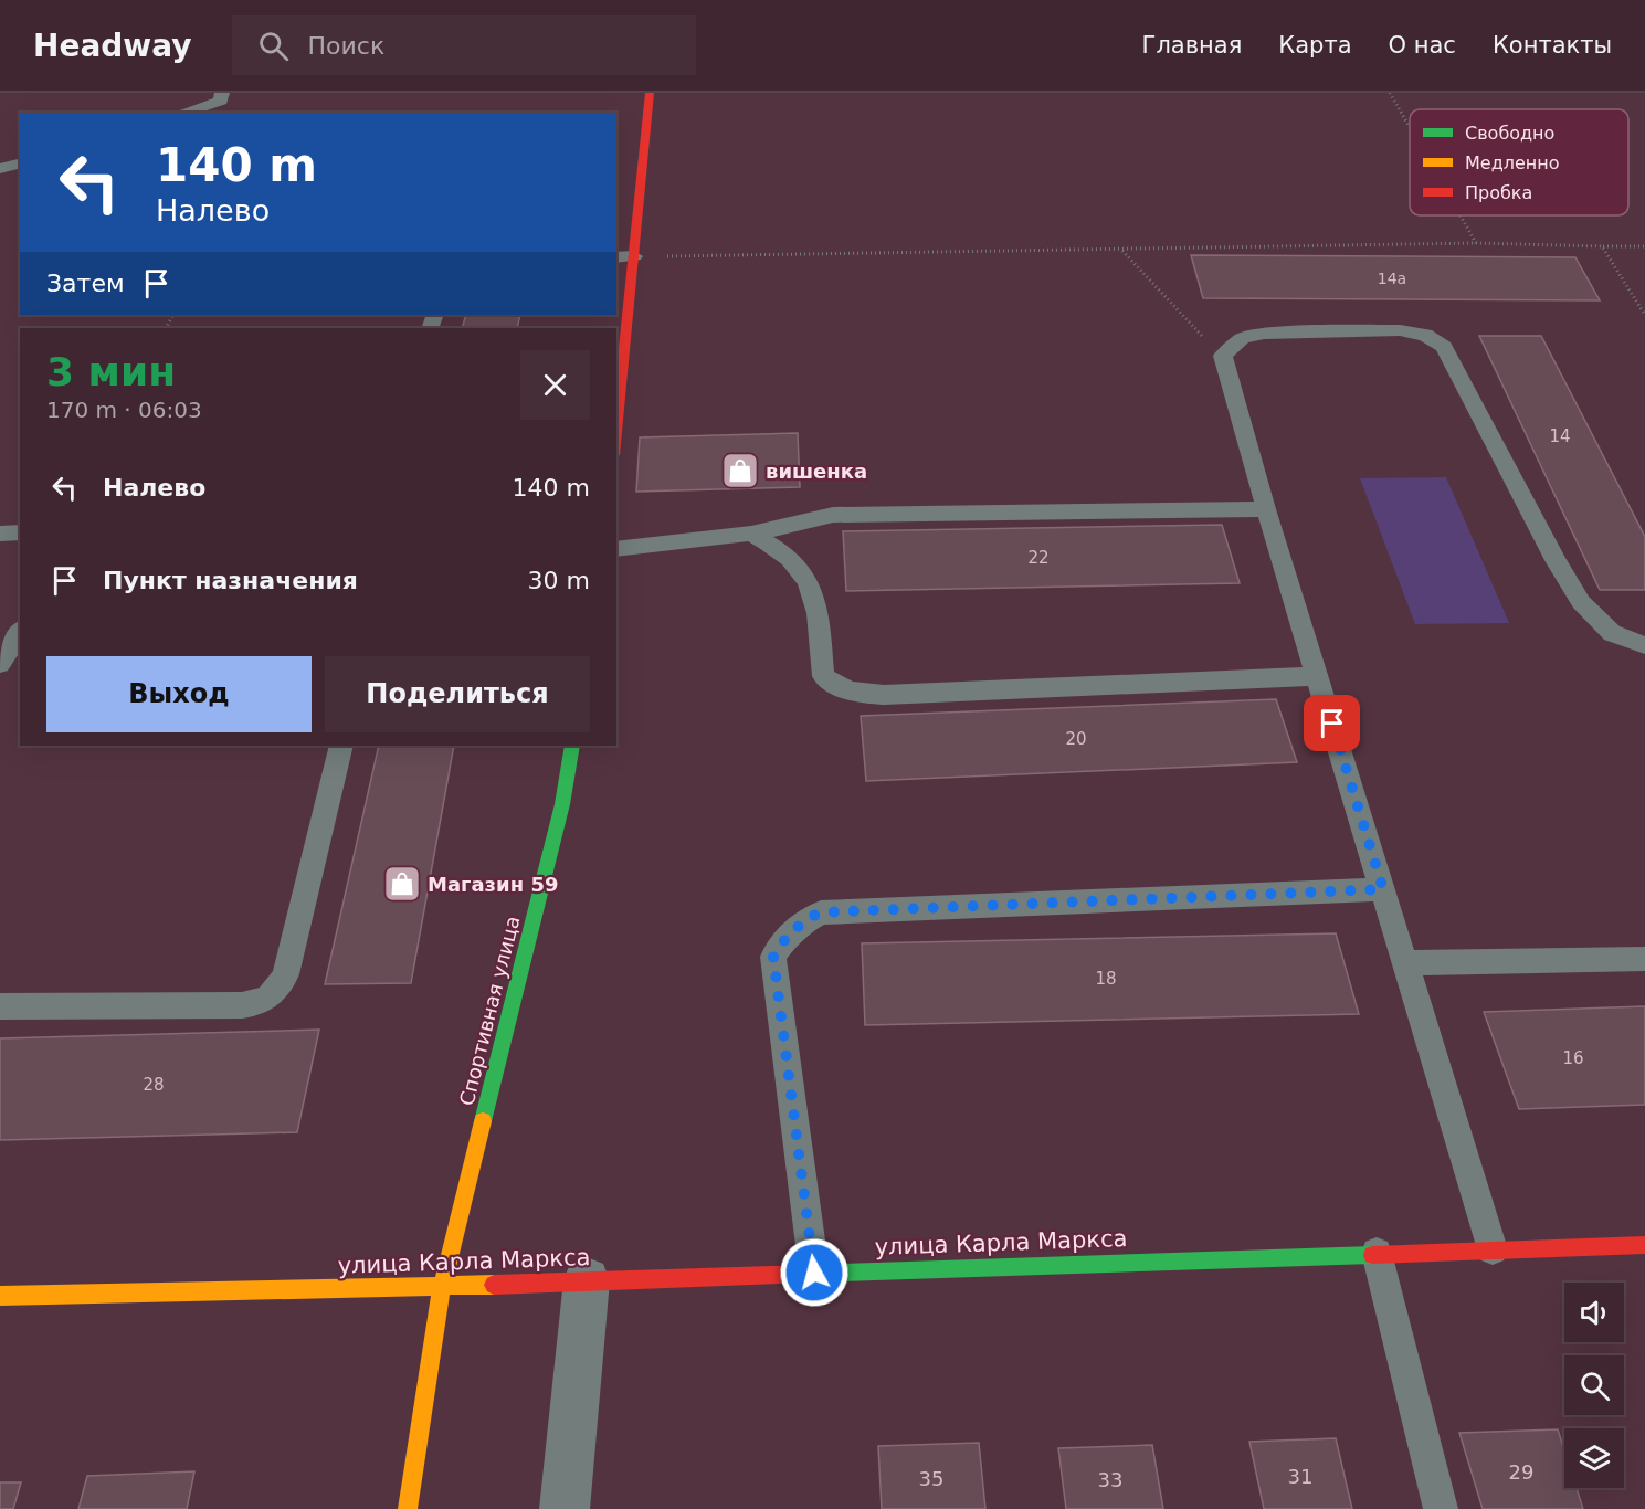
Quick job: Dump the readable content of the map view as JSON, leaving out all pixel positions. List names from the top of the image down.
{
  "streets": {
    "street": ["Спортивная улица", "улица Карла Маркса"]
  },
  "crossings": [
    ["Спортивная улица", "улица Карла Маркса"]
  ],
  "places": {
    "shop": ["вишенка", "Магазин 59"]
  },
  "house_numbers": [
    "14а",
    "14",
    "22",
    "20",
    "18",
    "16",
    "28",
    "29",
    "31",
    "35",
    "33"
  ],
  "legend": ["Свободно", "Медленно", "Пробка"],
  "page": {
    "header": "Headway",
    "search": "Поиск",
    "nav": [
      "Главная",
      "Карта",
      "О нас",
      "Контакты"
    ],
    "turn": ["140 m", "Налево"],
    "then": "Затем",
    "heading": ["3 мин", "170 m · 06:03"],
    "list": [
      {
        "name": "Налево",
        "value": "140 m"
      },
      {
        "name": "Пункт назначения",
        "value": "30 m"
      }
    ],
    "buttons": ["Выход", "Поделиться"]
  }
}
